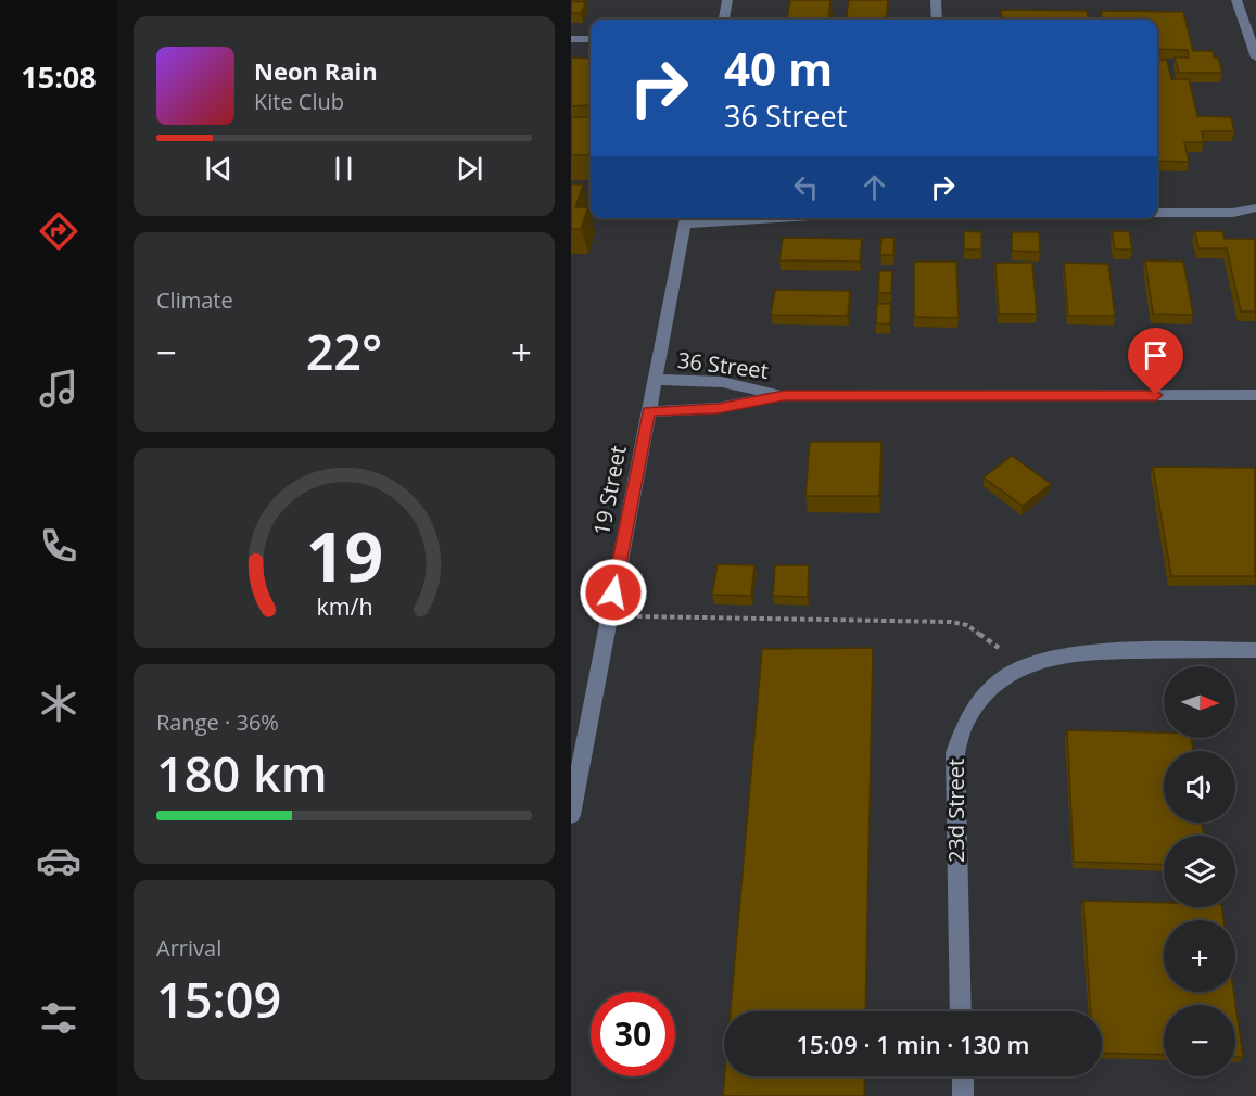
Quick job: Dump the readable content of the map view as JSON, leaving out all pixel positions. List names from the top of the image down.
{
  "streets": {
    "street": ["36 Street", "19 Street", "23d Street"]
  },
  "crossings": [
    ["36 Street", "19 Street"]
  ],
  "north": "right",
  "page": {
    "tabs": "15:08",
    "turn": ["40 m", "36 Street"],
    "song": ["Neon Rain", "Kite Club"],
    "tile": [
      "Climate",
      ["Range · 36%", "180 km"],
      ["Arrival", "15:09"]
    ],
    "heat": ["−", "22°", "+"],
    "map_buttons": ["+", "−"],
    "limit": "30",
    "trip": "15:09 · 1 min · 130 m",
    "gauge": ["19", "km/h"]
  }
}
